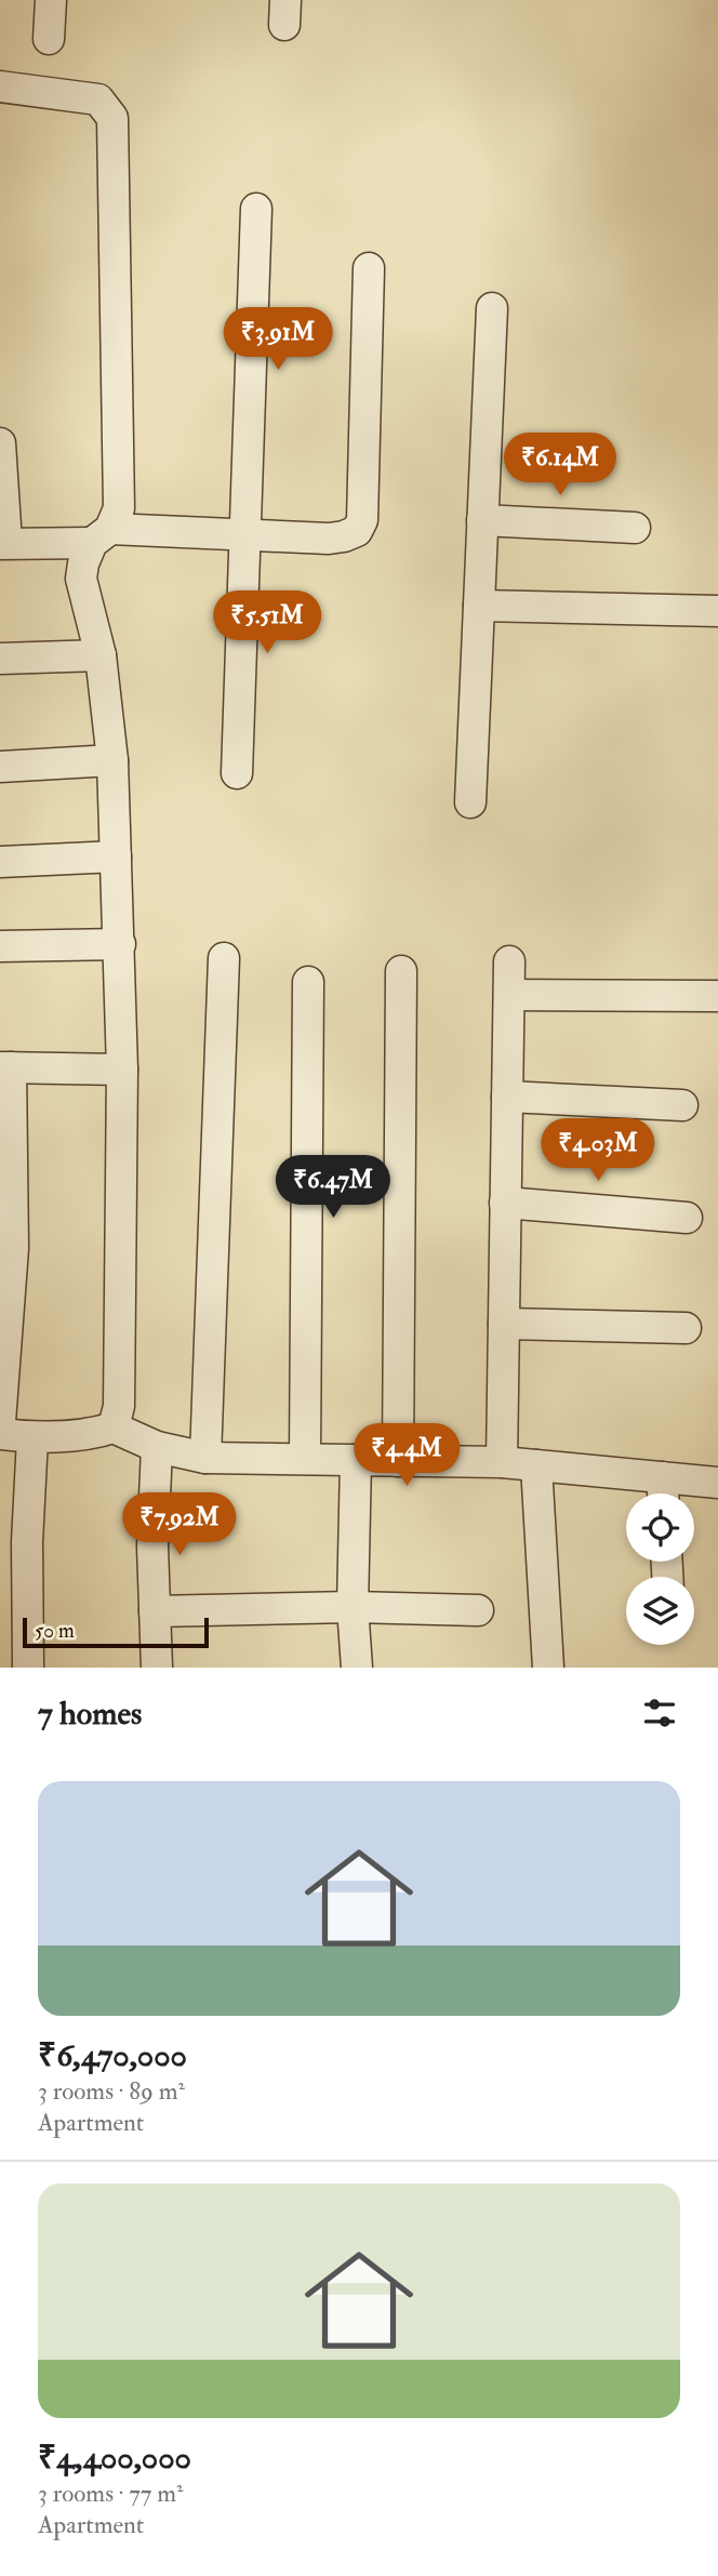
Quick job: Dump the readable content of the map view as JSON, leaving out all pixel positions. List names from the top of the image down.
{
  "scale_bar": "50 m",
  "page": {
    "price": [
      "₹3.91M",
      "₹6.14M",
      "₹5.51M",
      "₹4.03M",
      "₹6.47M",
      "₹4.4M",
      "₹7.92M"
    ],
    "scale": "50 m",
    "heading": "7 homes",
    "list": [
      {
        "name": "₹6,470,000",
        "note": "3 rooms · 89 m² · Apartment"
      },
      {
        "name": "₹4,400,000",
        "note": "3 rooms · 77 m² · Apartment"
      }
    ]
  }
}
